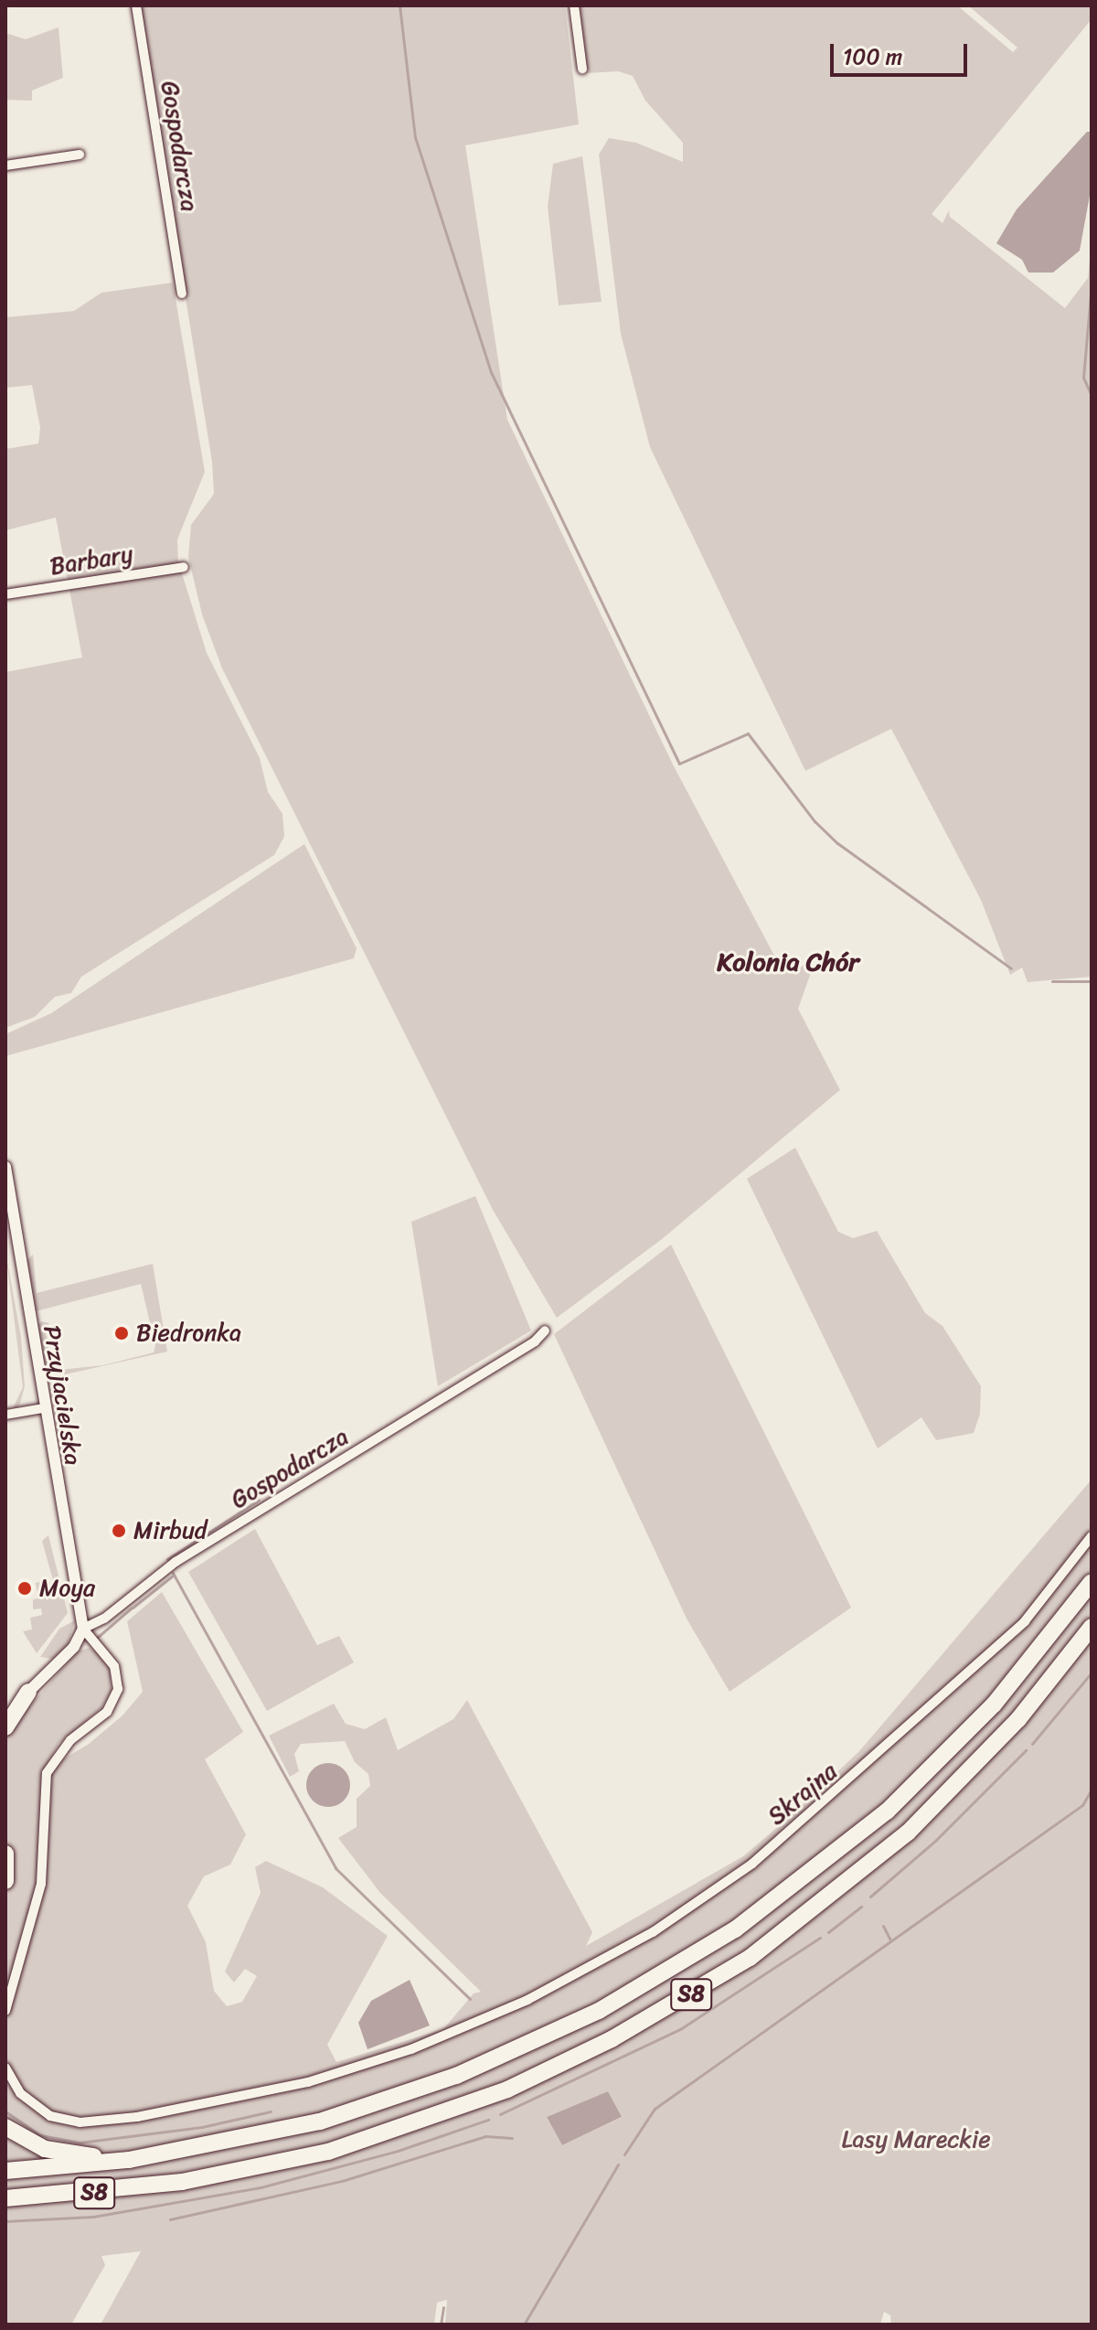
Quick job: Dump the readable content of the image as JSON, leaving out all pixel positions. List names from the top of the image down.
{
  "streets": {
    "highway": ["S8"],
    "street": [
      "Gospodarcza",
      "Barbary",
      "Przyjacielska",
      "Skrajna"
    ]
  },
  "crossings": [
    ["Gospodarcza", "Przyjacielska"]
  ],
  "districts": ["Kolonia Chór"],
  "parks": ["Lasy Mareckie"],
  "places": ["Biedronka", "Mirbud", "Moya"],
  "scale_bar": "100 m"
}
